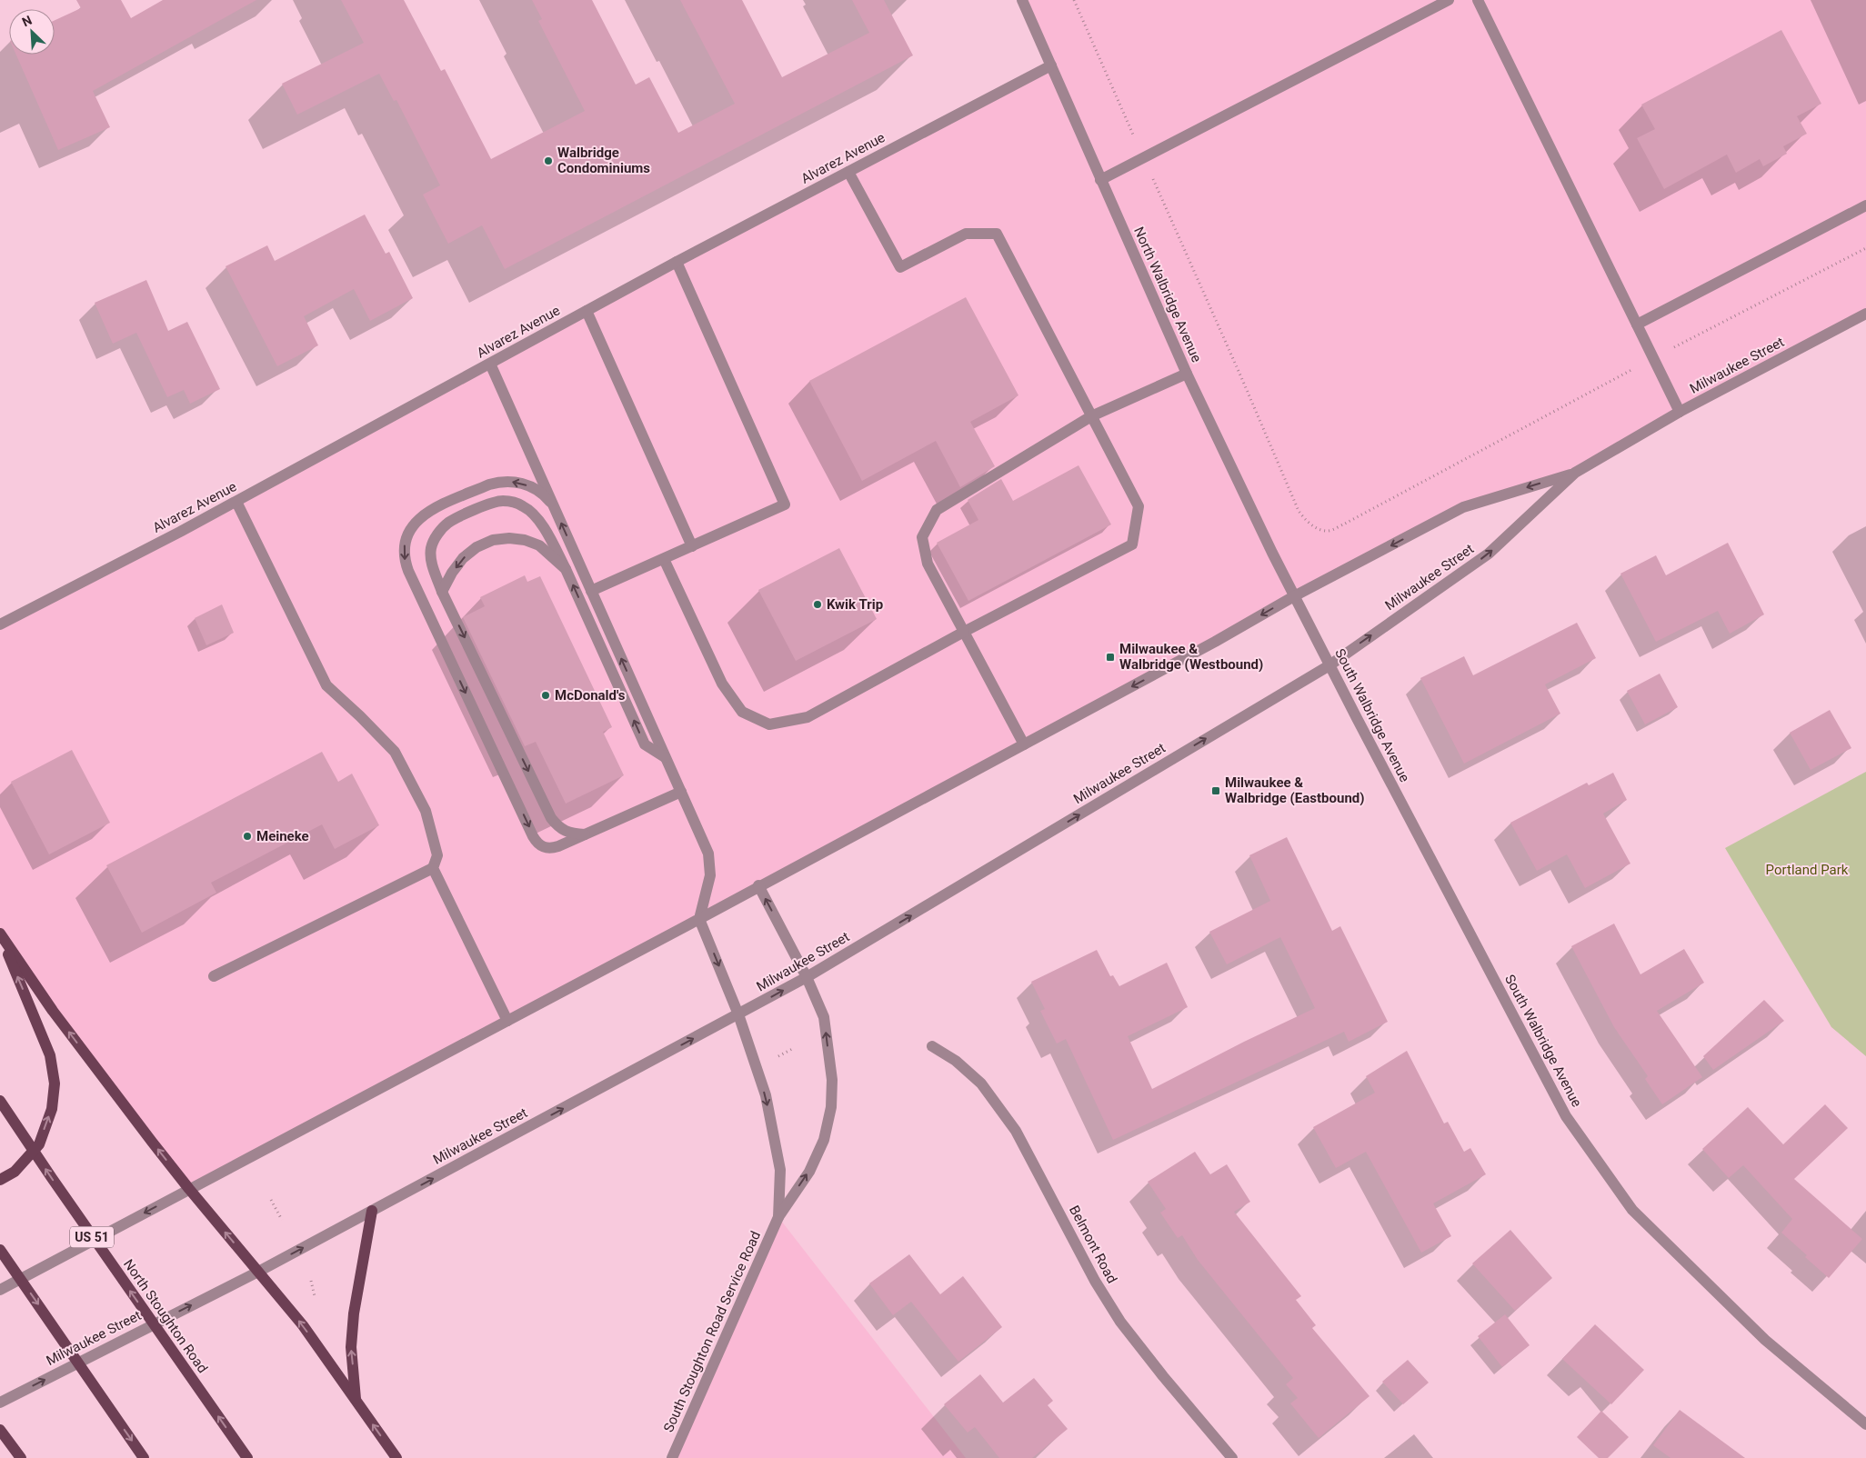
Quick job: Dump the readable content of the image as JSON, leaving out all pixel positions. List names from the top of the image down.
{
  "streets": {
    "main road": ["US 51", "North Stoughton Road"],
    "street": [
      "Alvarez Avenue",
      "North Walbridge Avenue",
      "Milwaukee Street",
      "South Walbridge Avenue",
      "Belmont Road",
      "South Stoughton Road Service Road"
    ]
  },
  "crossings": [
    ["Alvarez Avenue", "North Walbridge Avenue"],
    ["North Walbridge Avenue", "Milwaukee Street"],
    ["North Walbridge Avenue", "South Walbridge Avenue"],
    ["Milwaukee Street", "South Walbridge Avenue"],
    ["Milwaukee Street", "South Stoughton Road Service Road"]
  ],
  "parks": ["Portland Park"],
  "places": {
    "other": [
      "Walbridge Condominiums",
      "Kwik Trip",
      "McDonald's",
      "Meineke"
    ],
    "transit": ["Milwaukee & Walbridge (Westbound)", "Milwaukee & Walbridge (Eastbound)"]
  },
  "north": "top left"
}
